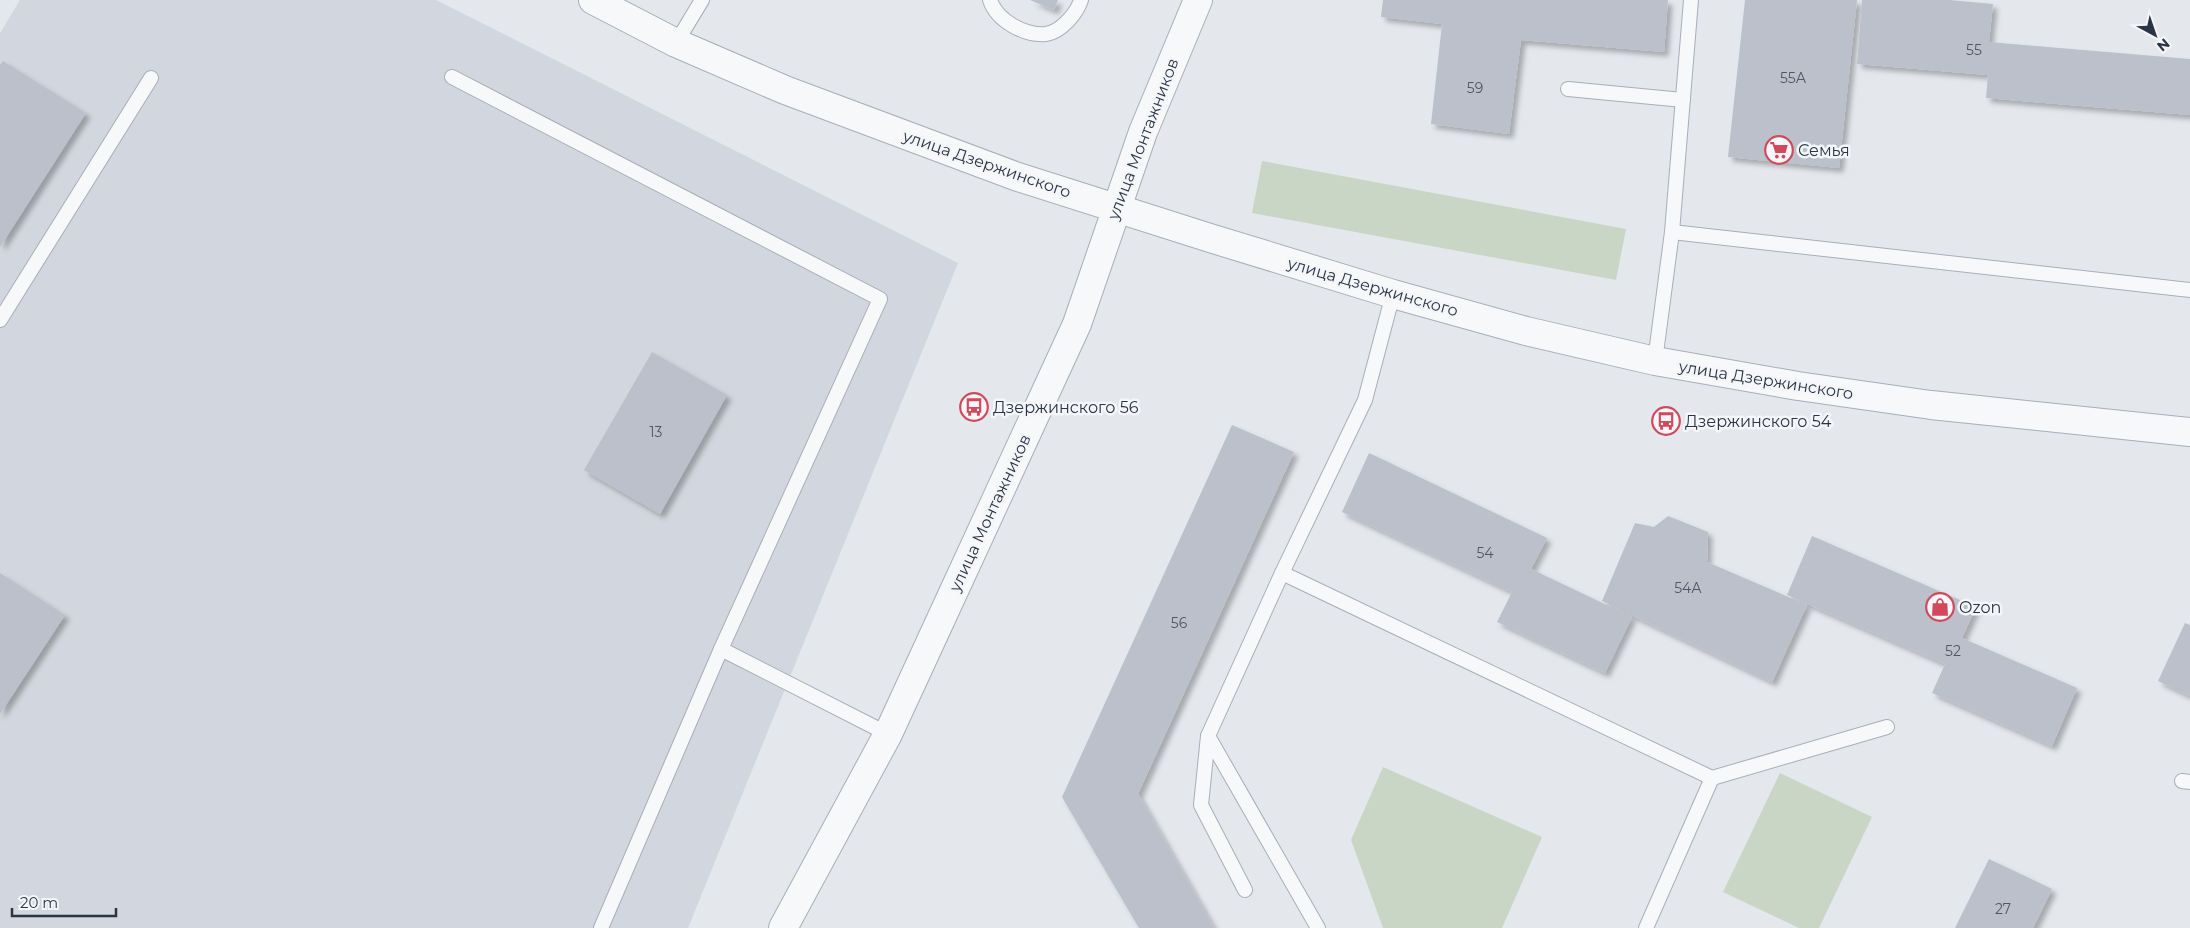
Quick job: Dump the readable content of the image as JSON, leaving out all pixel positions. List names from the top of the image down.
{
  "streets": {
    "street": ["улица Монтажников", "улица Дзержинского"]
  },
  "crossings": [
    ["улица Монтажников", "улица Дзержинского"]
  ],
  "places": {
    "supermarket": ["Семья"],
    "bus stop": ["Дзержинского 56", "Дзержинского 54"],
    "shop": ["Ozon"]
  },
  "house_numbers": [
    "55",
    "55А",
    "59",
    "13",
    "54",
    "54А",
    "56",
    "52",
    "27"
  ],
  "scale_bar": "20 m",
  "north": "bottom right"
}
